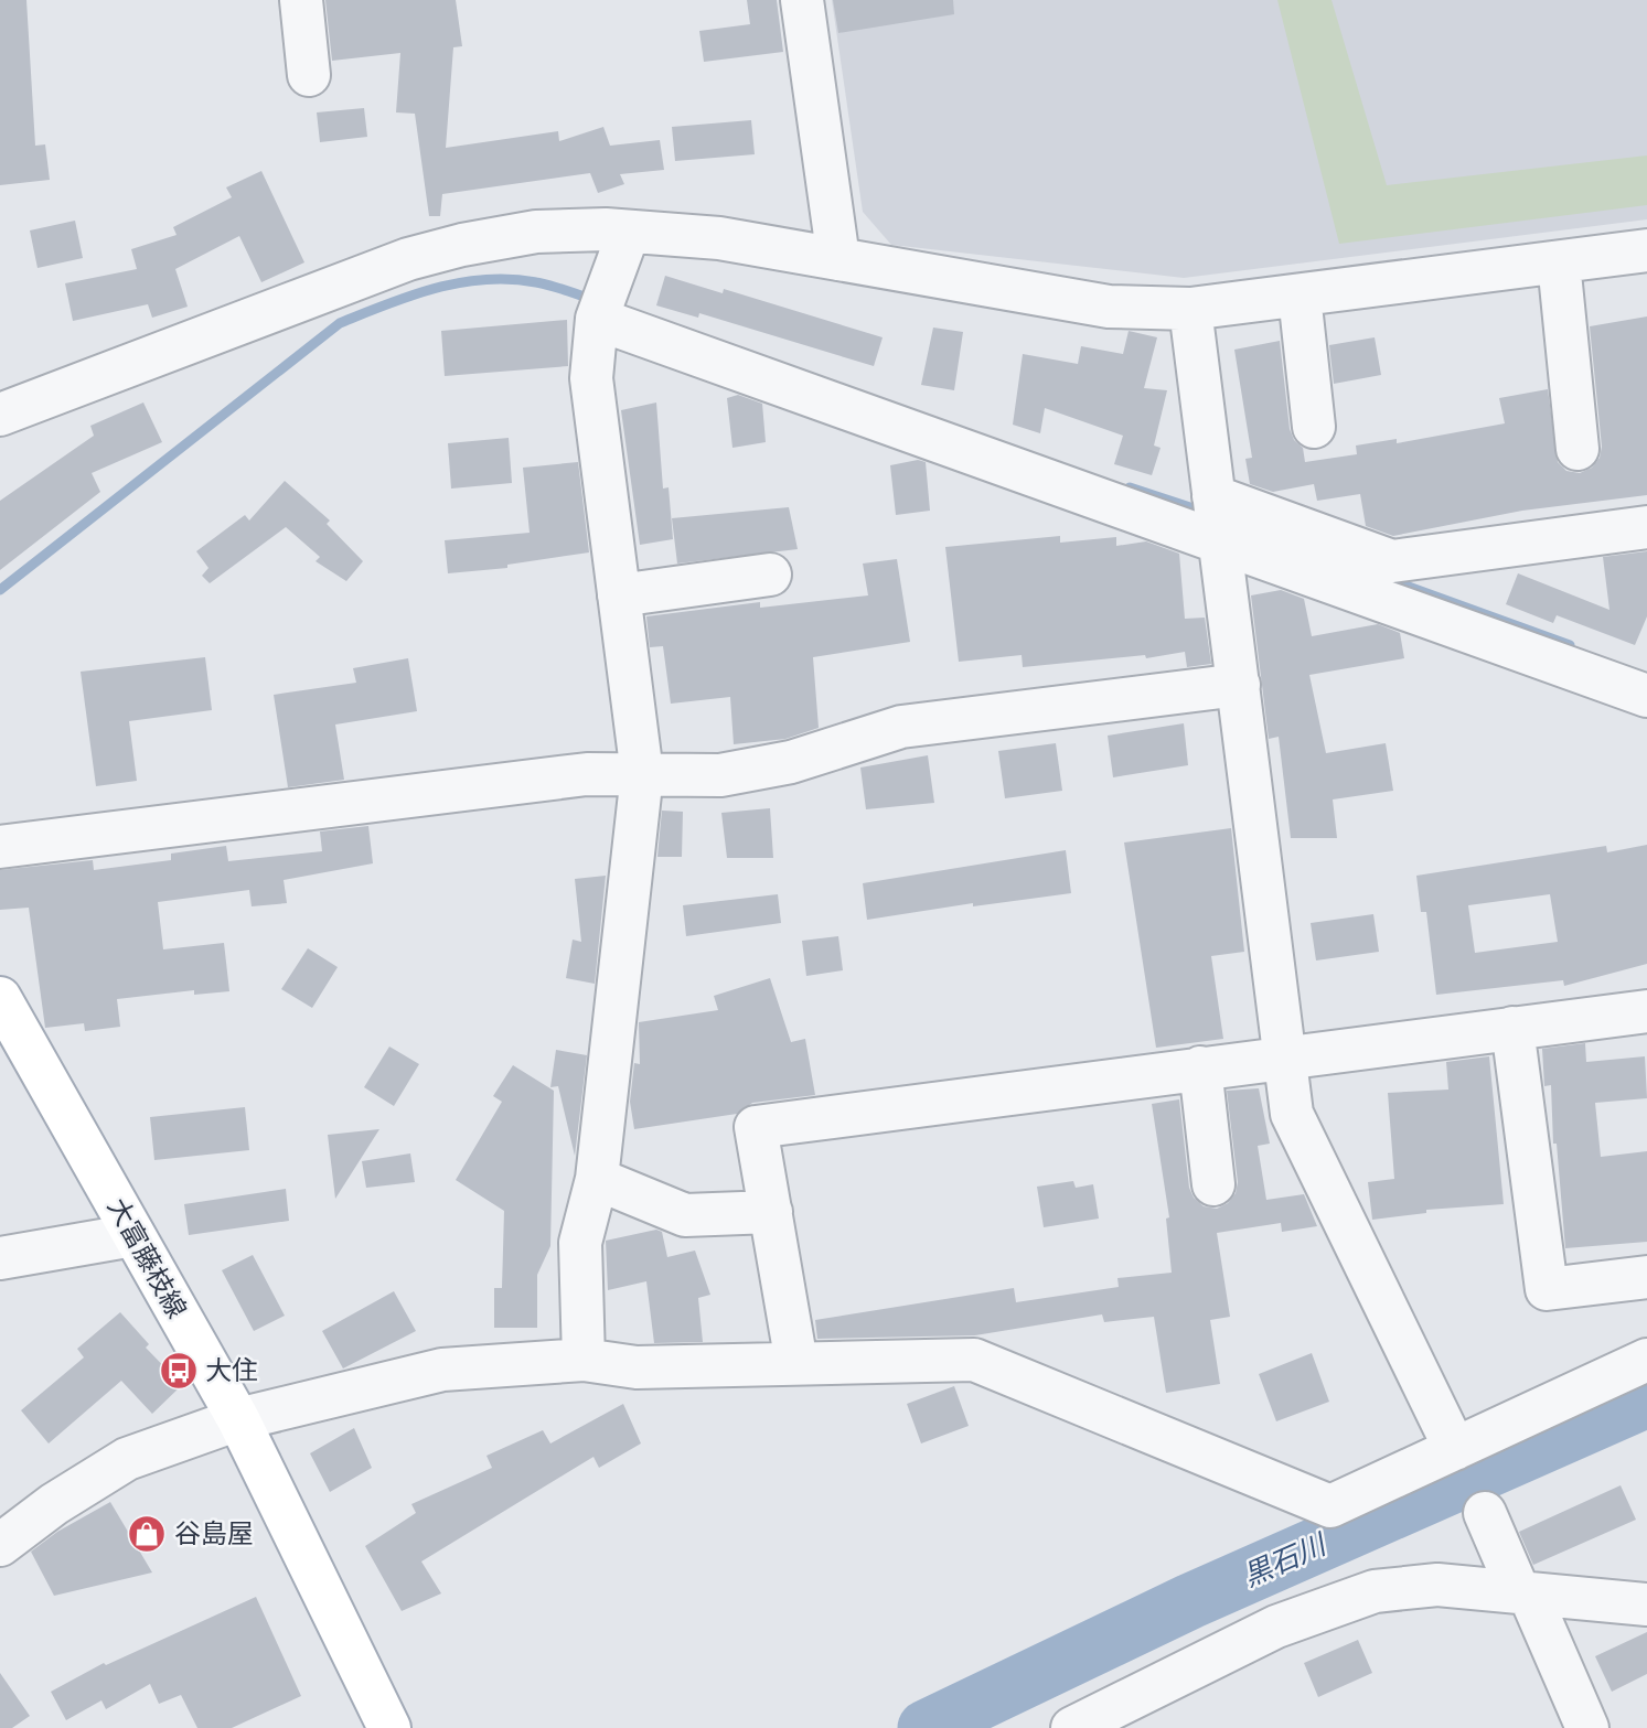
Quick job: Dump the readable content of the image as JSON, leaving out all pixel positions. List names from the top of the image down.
{
  "streets": {
    "main road": ["大富藤枝線"]
  },
  "water": ["黒石川"],
  "places": {
    "bus stop": ["大住"],
    "shop": ["谷島屋"]
  }
}
